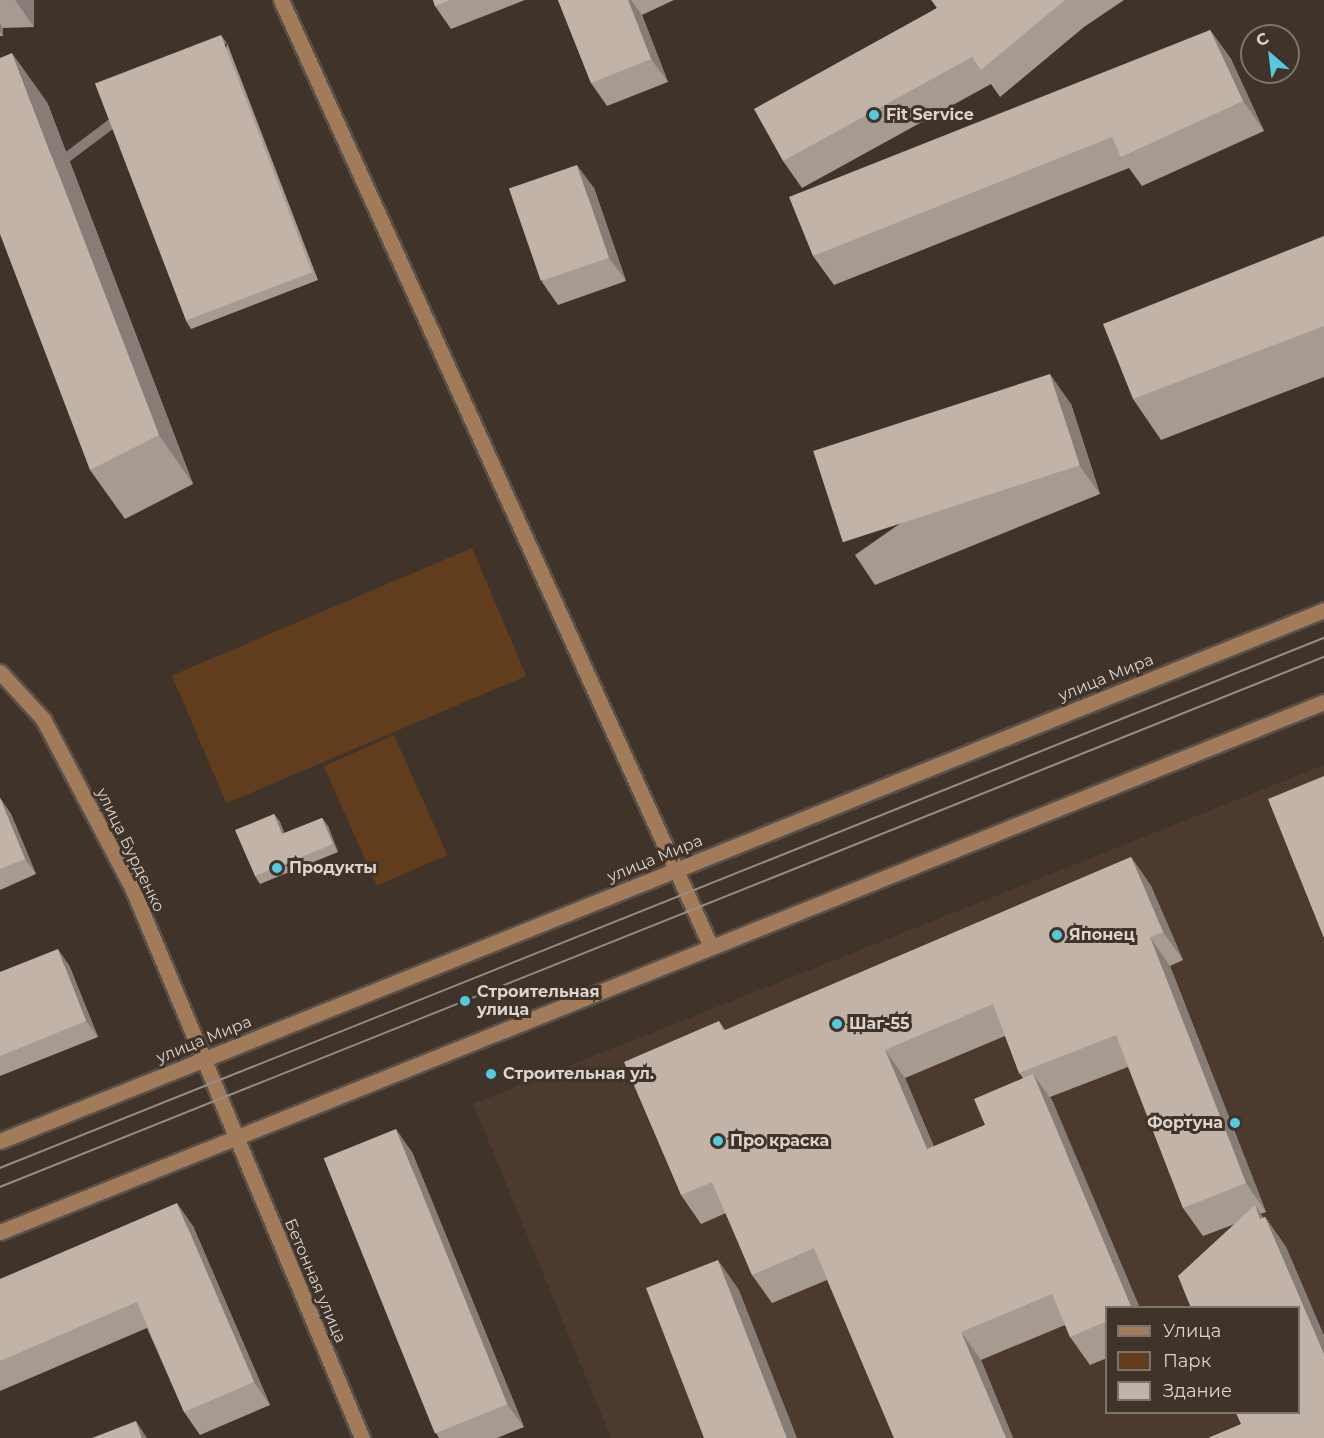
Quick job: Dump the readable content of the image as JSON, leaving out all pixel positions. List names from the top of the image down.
{
  "streets": {
    "street": ["улица Мира", "улица Бурденко", "Бетонная улица"]
  },
  "crossings": [
    ["улица Мира", "улица Бурденко"],
    ["улица Бурденко", "Бетонная улица"]
  ],
  "places": [
    "Fit Service",
    "Продукты",
    "Японец",
    "Строительная улица",
    "Шаг-55",
    "Строительная ул.",
    "Фортуна",
    "Про краска"
  ],
  "legend": ["Улица", "Парк", "Здание"],
  "north": "top left"
}
